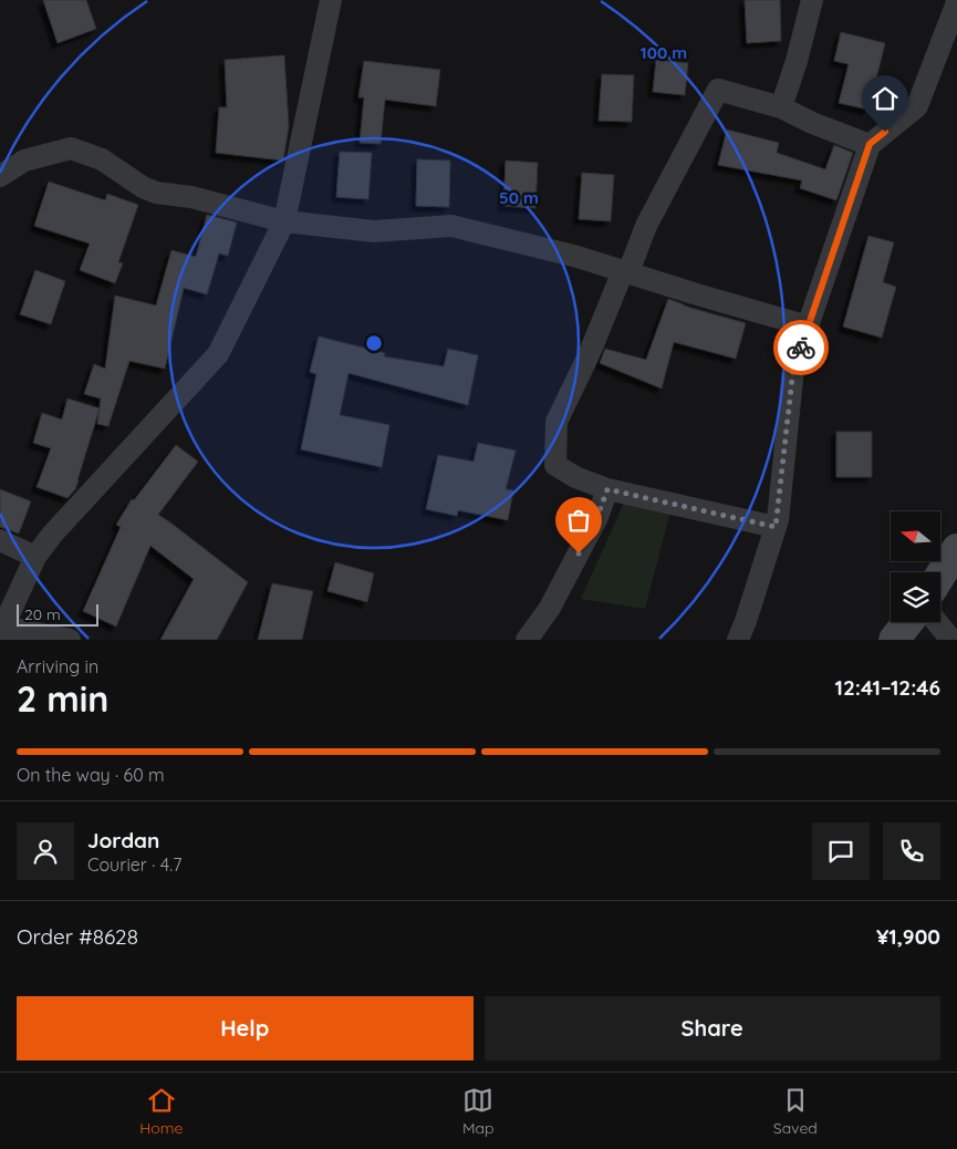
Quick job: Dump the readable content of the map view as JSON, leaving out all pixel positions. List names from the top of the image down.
{
  "scale_bar": "20 m",
  "north": "left",
  "page": {
    "scale": "20 m",
    "heading": ["2 min", "Arriving in", "12:41–12:46"],
    "panel": [
      "Jordan",
      "Courier · 4.7",
      "Order #8628",
      "¥1,900"
    ],
    "bar": "On the way · 60 m",
    "buttons": ["Help", "Share"],
    "tabs": ["Home", "Map", "Saved"]
  },
  "rings": ["100 m", "50 m"]
}
